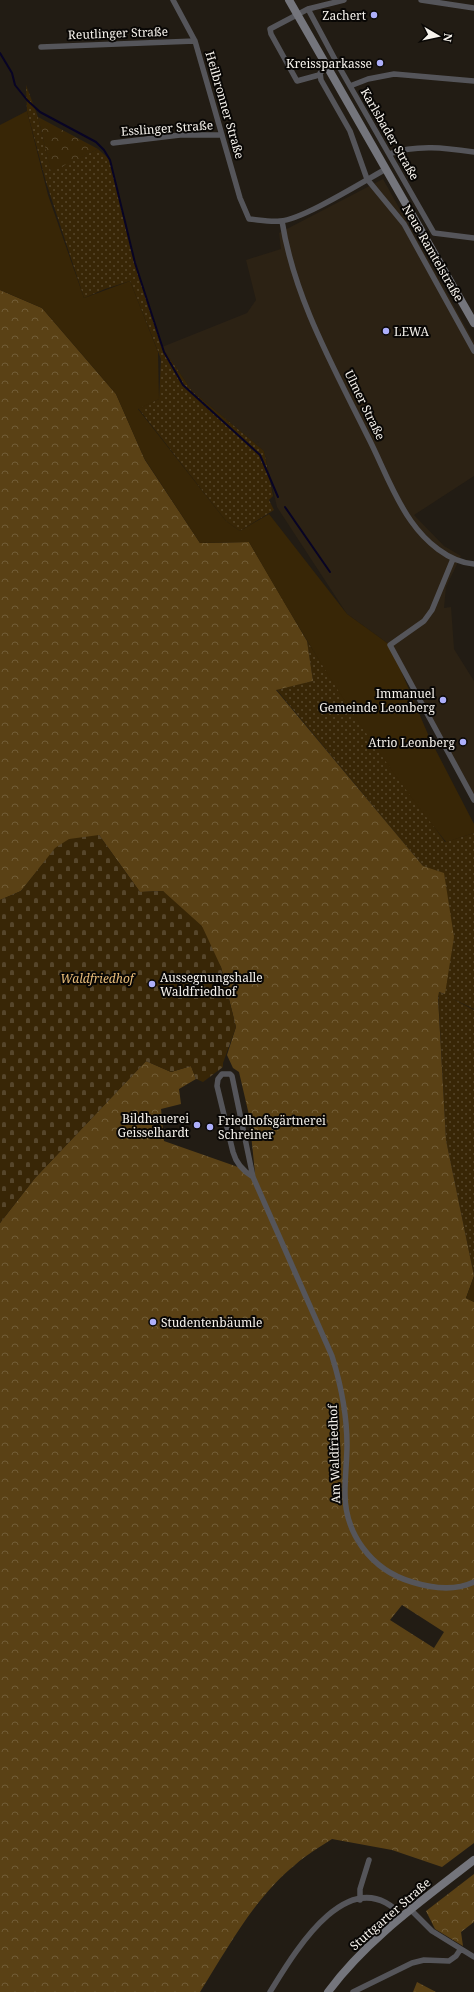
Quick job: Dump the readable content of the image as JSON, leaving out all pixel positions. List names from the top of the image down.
{
  "streets": {
    "main road": ["Neue Ramtelstraße", "Stuttgarter Straße"],
    "street": [
      "Reutlinger Straße",
      "Heilbronner Straße",
      "Esslinger Straße",
      "Karlsbader Straße",
      "Ulmer Straße",
      "Am Waldfriedhof"
    ]
  },
  "crossings": [
    ["Reutlinger Straße", "Heilbronner Straße"],
    ["Heilbronner Straße", "Esslinger Straße"],
    ["Heilbronner Straße", "Ulmer Straße"]
  ],
  "parks": ["Waldfriedhof"],
  "places": [
    "Zachert",
    "Kreissparkasse",
    "LEWA",
    "Immanuel Gemeinde Leonberg",
    "Atrio Leonberg",
    "Aussegnungshalle Waldfriedhof",
    "Bildhauerei Geisselhardt",
    "Friedhofsgärtnerei Schreiner",
    "Studentenbäumle"
  ],
  "north": "right"
}
